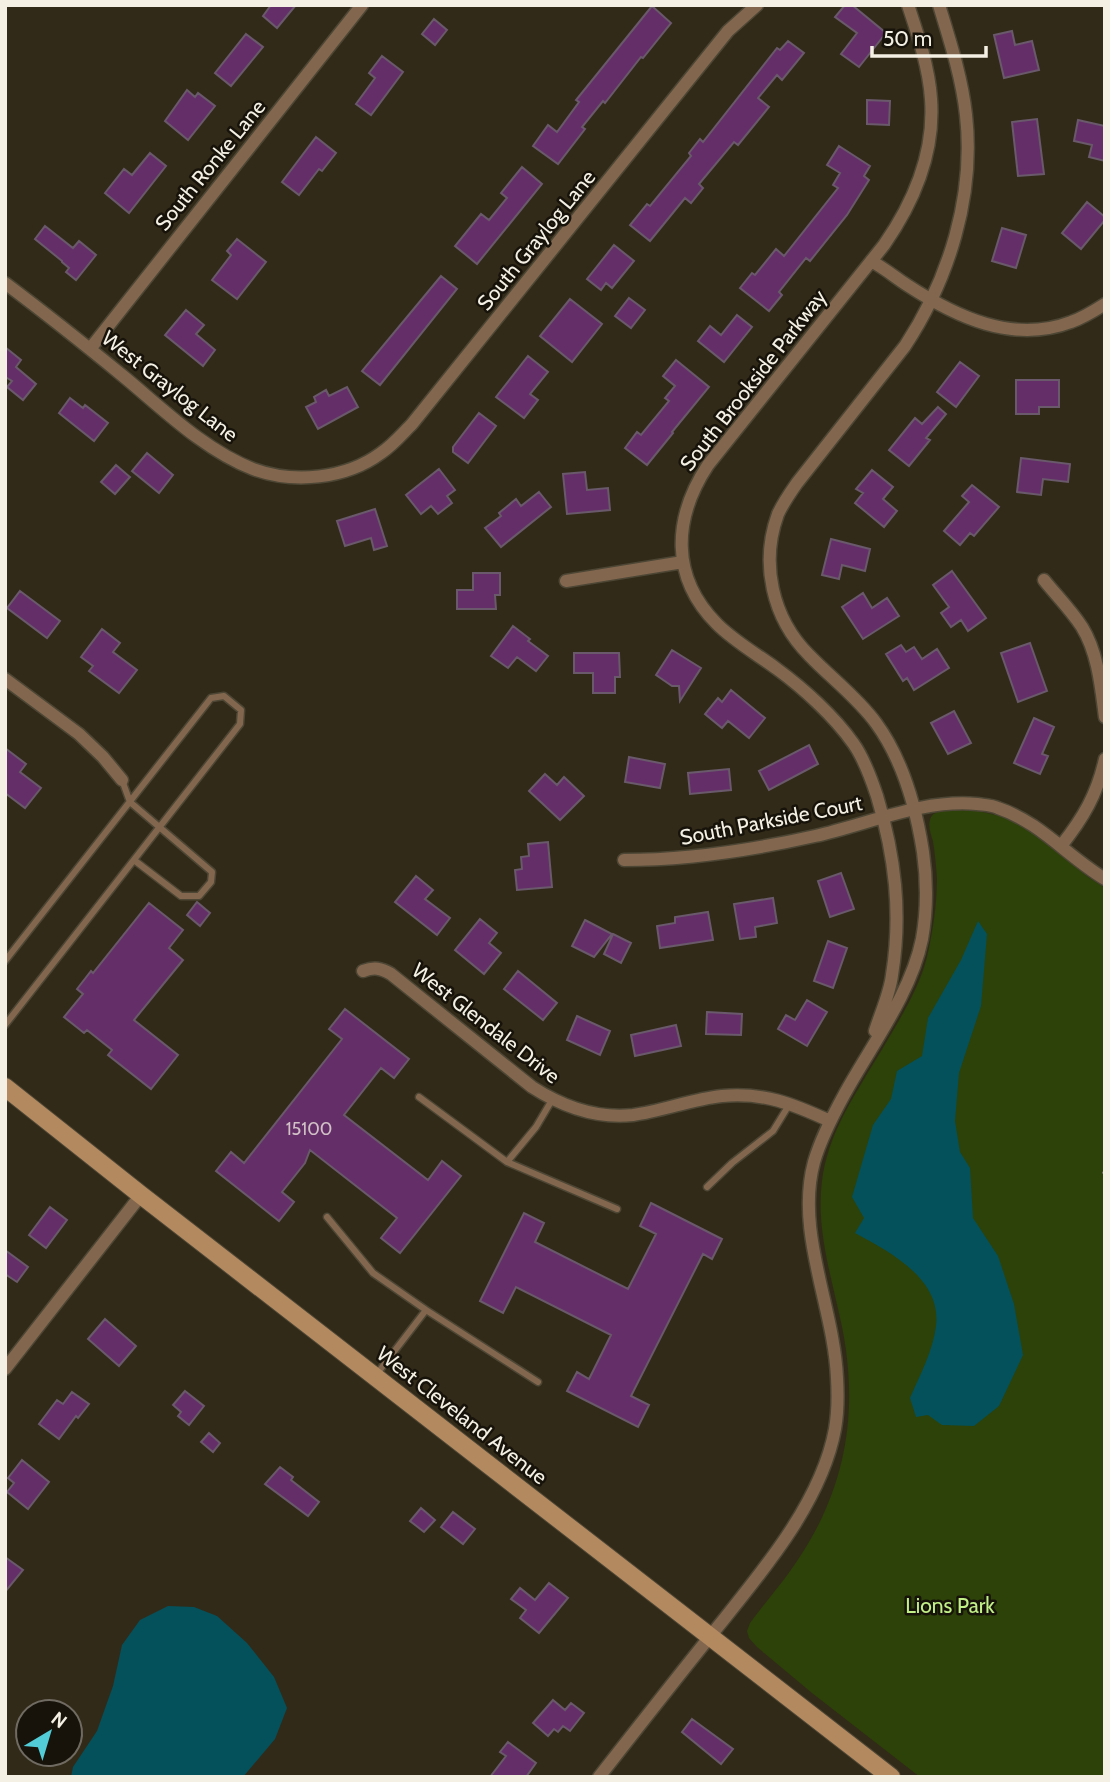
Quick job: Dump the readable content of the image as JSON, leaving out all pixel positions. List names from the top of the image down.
{
  "streets": {
    "main road": ["West Cleveland Avenue"],
    "street": [
      "South Ronke Lane",
      "South Graylog Lane",
      "South Brookside Parkway",
      "West Graylog Lane",
      "South Parkside Court",
      "West Glendale Drive"
    ]
  },
  "crossings": [
    ["South Ronke Lane", "West Graylog Lane"],
    ["South Graylog Lane", "West Graylog Lane"],
    ["South Brookside Parkway", "South Parkside Court"],
    ["South Brookside Parkway", "West Glendale Drive"],
    ["South Brookside Parkway", "West Cleveland Avenue"]
  ],
  "parks": ["Lions Park"],
  "house_numbers": ["15100"],
  "scale_bar": "50 m",
  "north": "top right"
}
